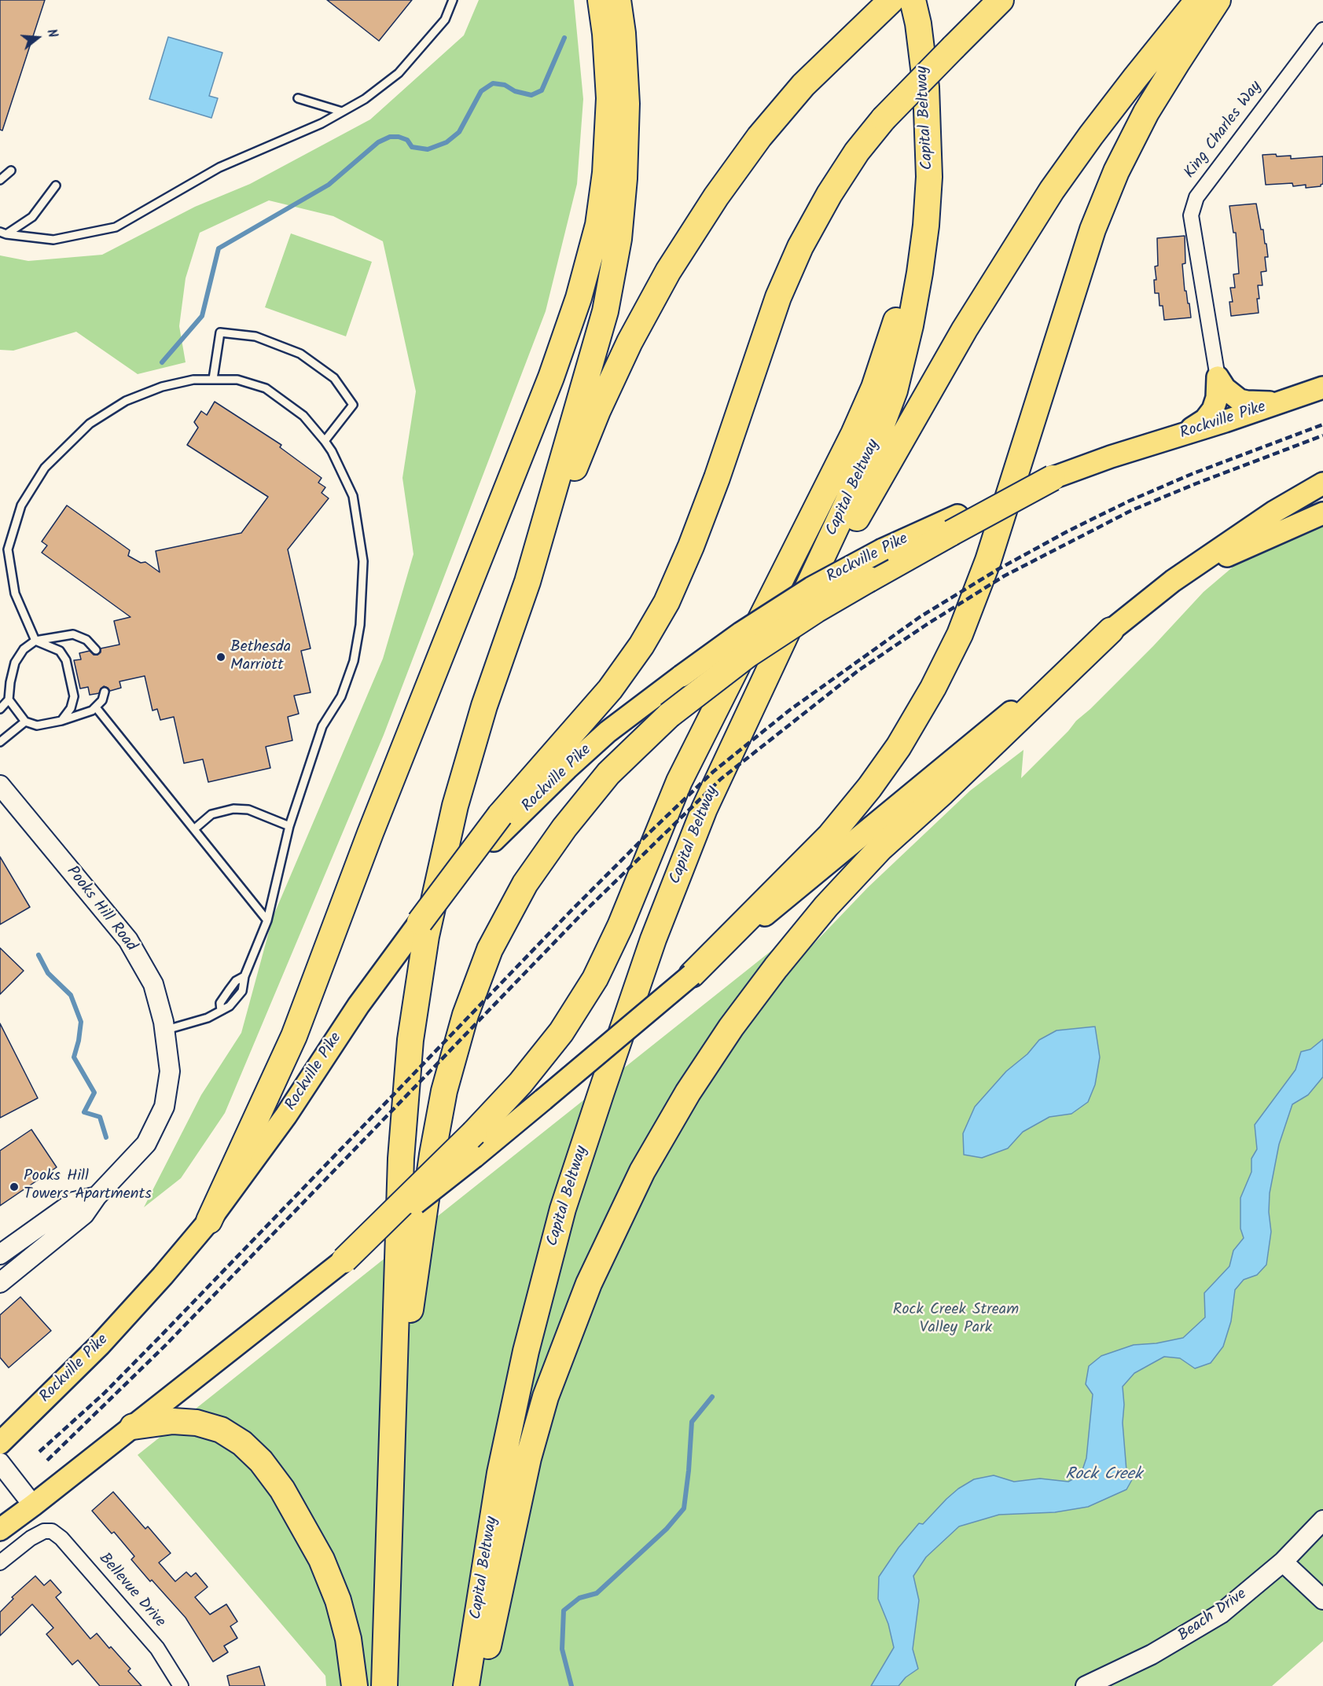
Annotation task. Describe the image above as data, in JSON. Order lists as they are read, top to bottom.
{
  "streets": {
    "highway": ["Capital Beltway"],
    "main road": ["Rockville Pike"],
    "street": [
      "King Charles Way",
      "Pooks Hill Road",
      "Bellevue Drive",
      "Beach Drive"
    ]
  },
  "water": ["Rock Creek"],
  "parks": ["Rock Creek Stream Valley Park"],
  "places": ["Bethesda Marriott", "Pooks Hill Towers Apartments"],
  "north": "right"
}
